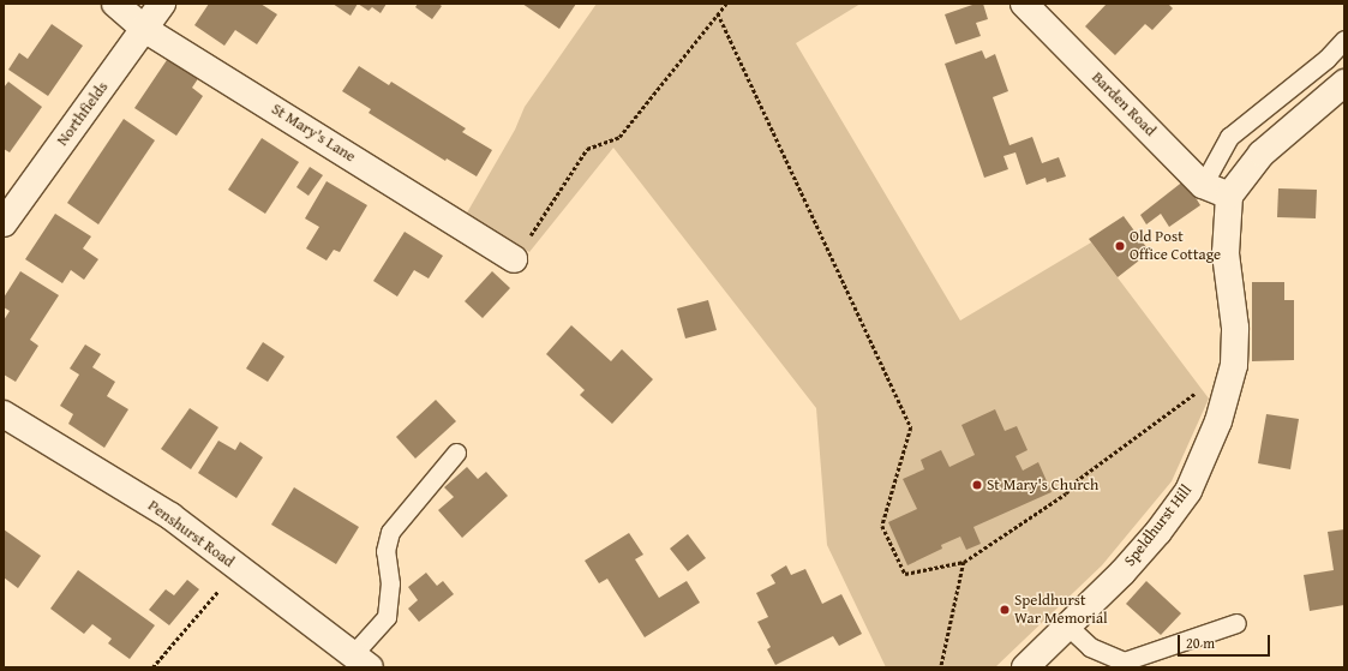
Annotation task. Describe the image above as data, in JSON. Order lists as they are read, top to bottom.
{
  "streets": {
    "street": [
      "Barden Road",
      "Northfields",
      "St Mary's Lane",
      "Speldhurst Hill",
      "Penshurst Road"
    ]
  },
  "crossings": [
    ["Barden Road", "Speldhurst Hill"],
    ["Northfields", "St Mary's Lane"]
  ],
  "places": ["Old Post Office Cottage", "St Mary's Church", "Speldhurst War Memorial"],
  "scale_bar": "20 m"
}
